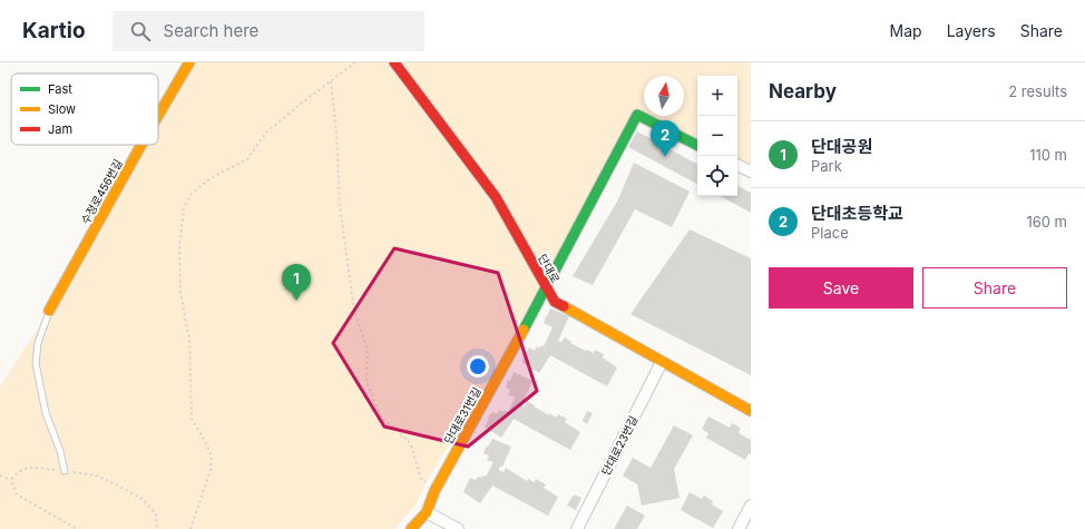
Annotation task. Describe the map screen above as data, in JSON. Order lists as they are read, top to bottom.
{
  "streets": {
    "street": [
      "수정로456번길",
      "단대로",
      "단대로31번길",
      "단대로23번길"
    ]
  },
  "crossings": [
    ["단대로", "단대로31번길"],
    ["단대로", "단대로23번길"]
  ],
  "legend": ["Fast", "Slow", "Jam"],
  "north": "top",
  "page": {
    "header": "Kartio",
    "search": "Search here",
    "nav": ["Map", "Layers", "Share"],
    "heading": ["Nearby", "2 results"],
    "map_buttons": ["+", "−"],
    "pins": ["2", "1"],
    "list": [
      {
        "mark": "1",
        "name": "단대공원",
        "note": "Park",
        "value": "110 m"
      },
      {
        "mark": "2",
        "name": "단대초등학교",
        "note": "Place",
        "value": "160 m"
      }
    ],
    "buttons": ["Save", "Share"]
  }
}
